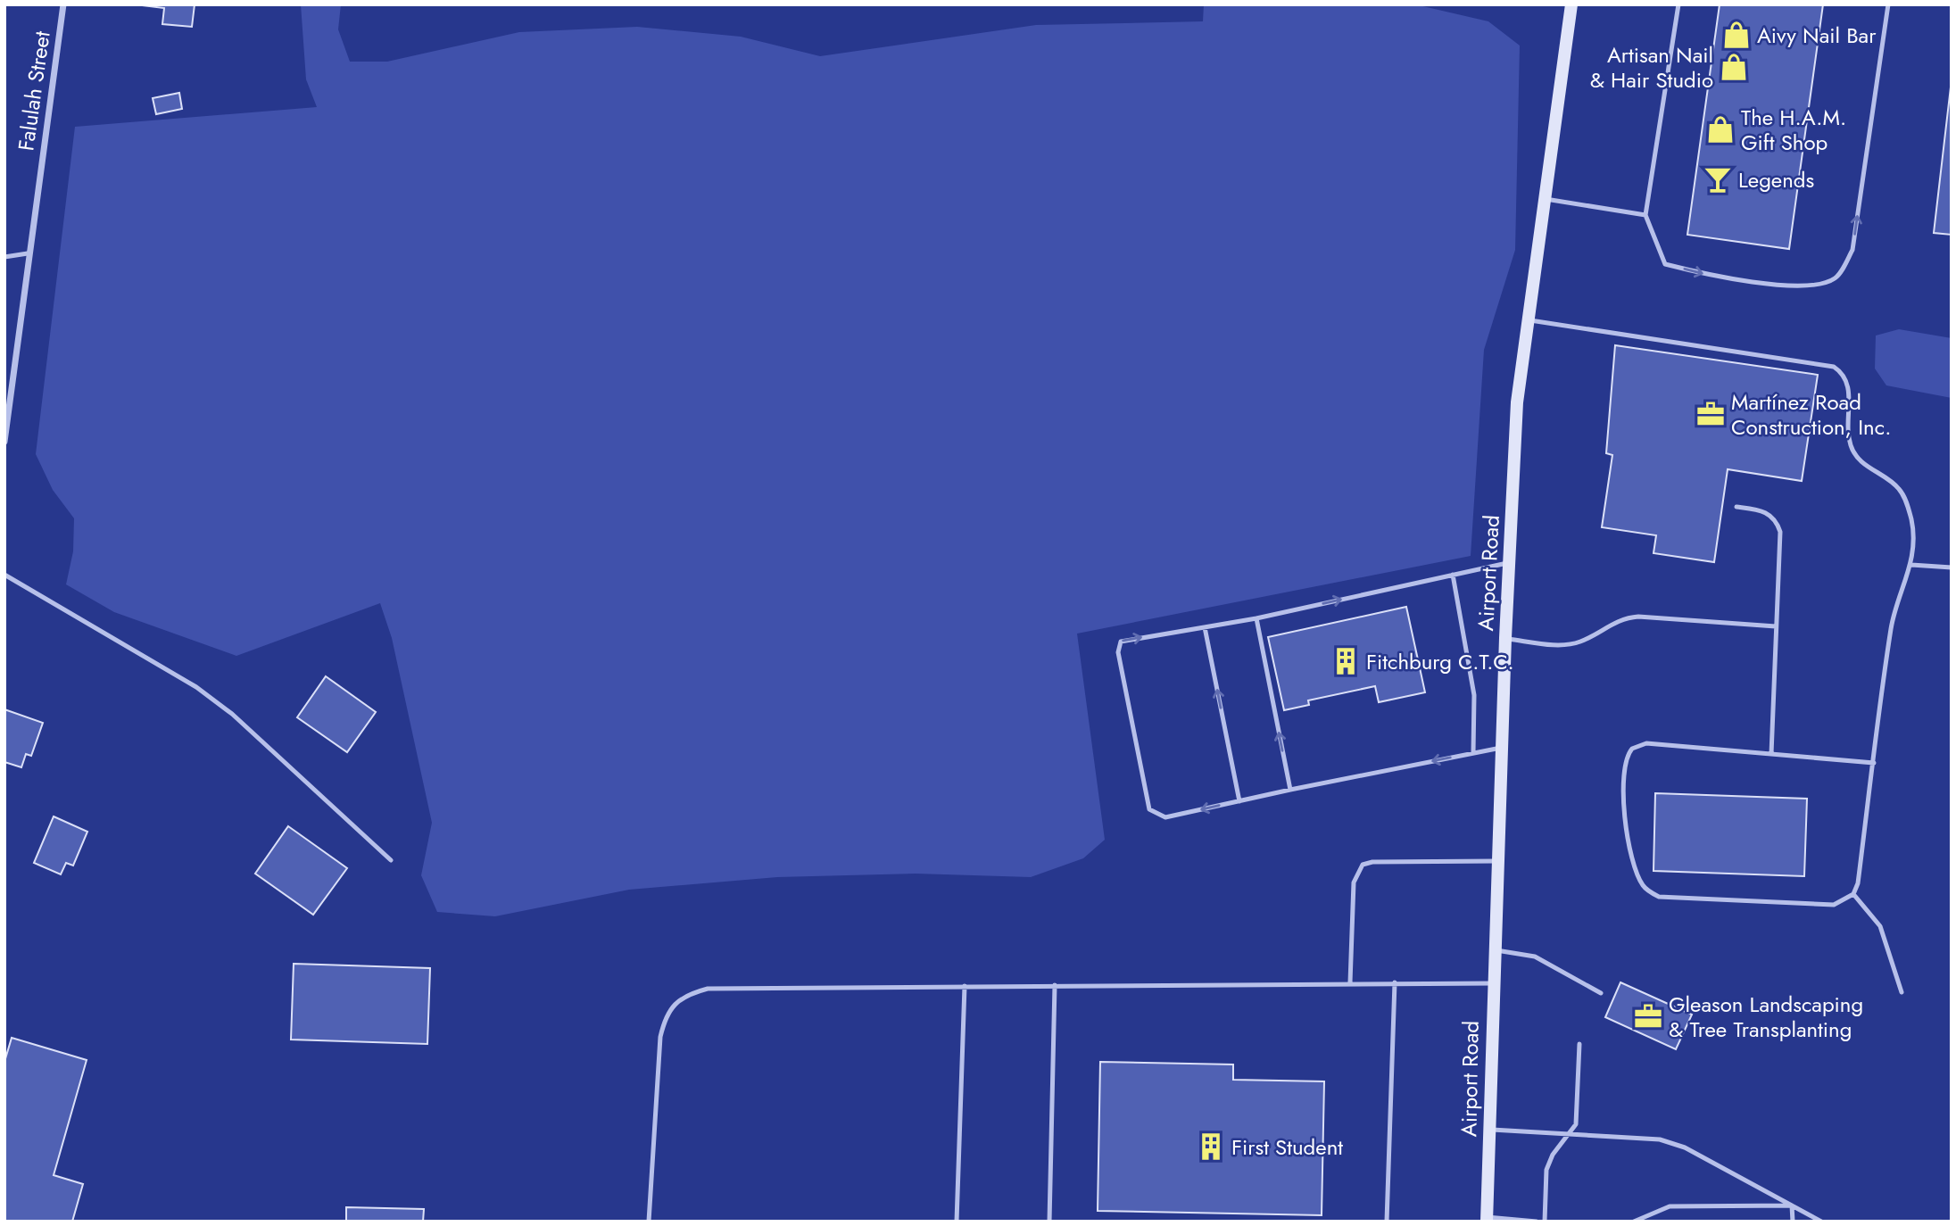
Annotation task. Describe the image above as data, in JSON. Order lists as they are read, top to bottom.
{
  "streets": {
    "main road": ["Airport Road"],
    "street": ["Falulah Street"]
  },
  "places": {
    "shop": ["Aivy Nail Bar", "Artisan Nail & Hair Studio", "The H.A.M. Gift Shop"],
    "bar": ["Legends"],
    "office": ["Martínez Road Construction, Inc.", "Gleason Landscaping & Tree Transplanting"],
    "building": ["Fitchburg C.T.C.", "First Student"]
  }
}
